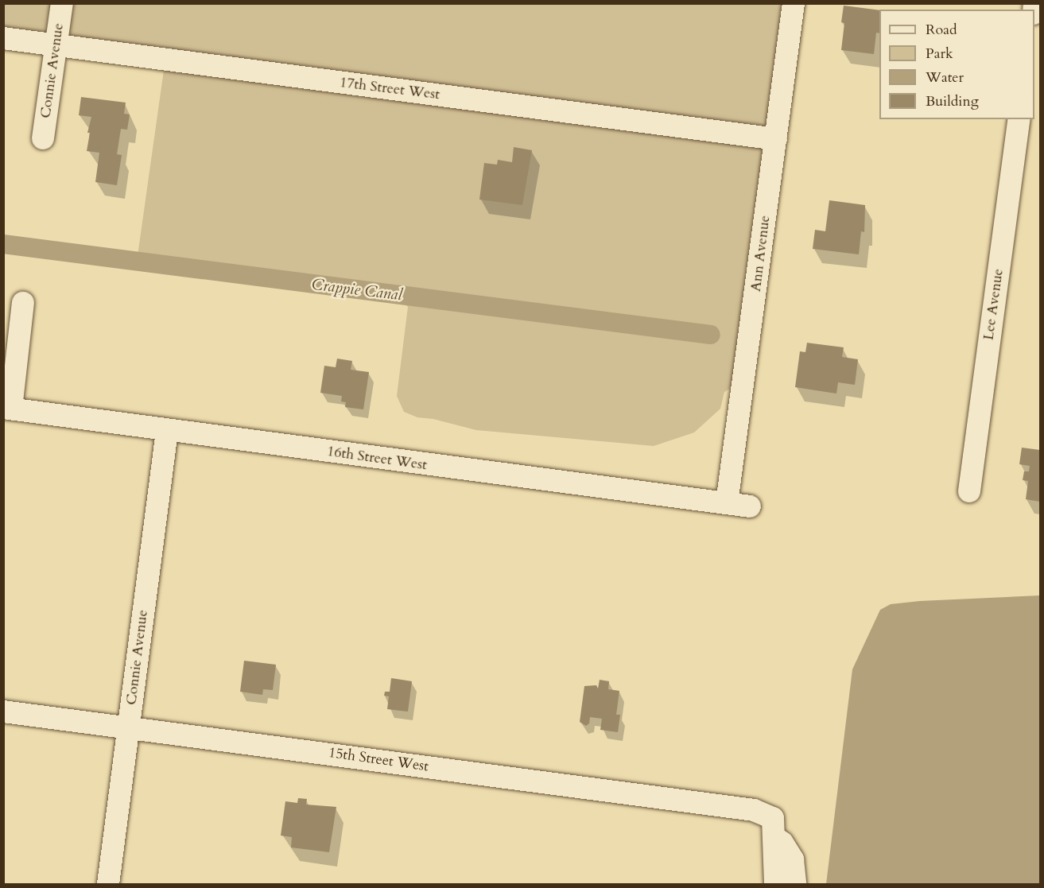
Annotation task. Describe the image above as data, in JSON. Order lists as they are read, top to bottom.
{
  "streets": {
    "street": [
      "Connie Avenue",
      "17th Street West",
      "Ann Avenue",
      "Lee Avenue",
      "16th Street West",
      "15th Street West"
    ]
  },
  "crossings": [
    ["Connie Avenue", "17th Street West"],
    ["Connie Avenue", "16th Street West"],
    ["Connie Avenue", "15th Street West"],
    ["17th Street West", "Ann Avenue"],
    ["Ann Avenue", "16th Street West"]
  ],
  "water": ["Crappie Canal"],
  "legend": [
    "Road",
    "Park",
    "Water",
    "Building"
  ]
}
